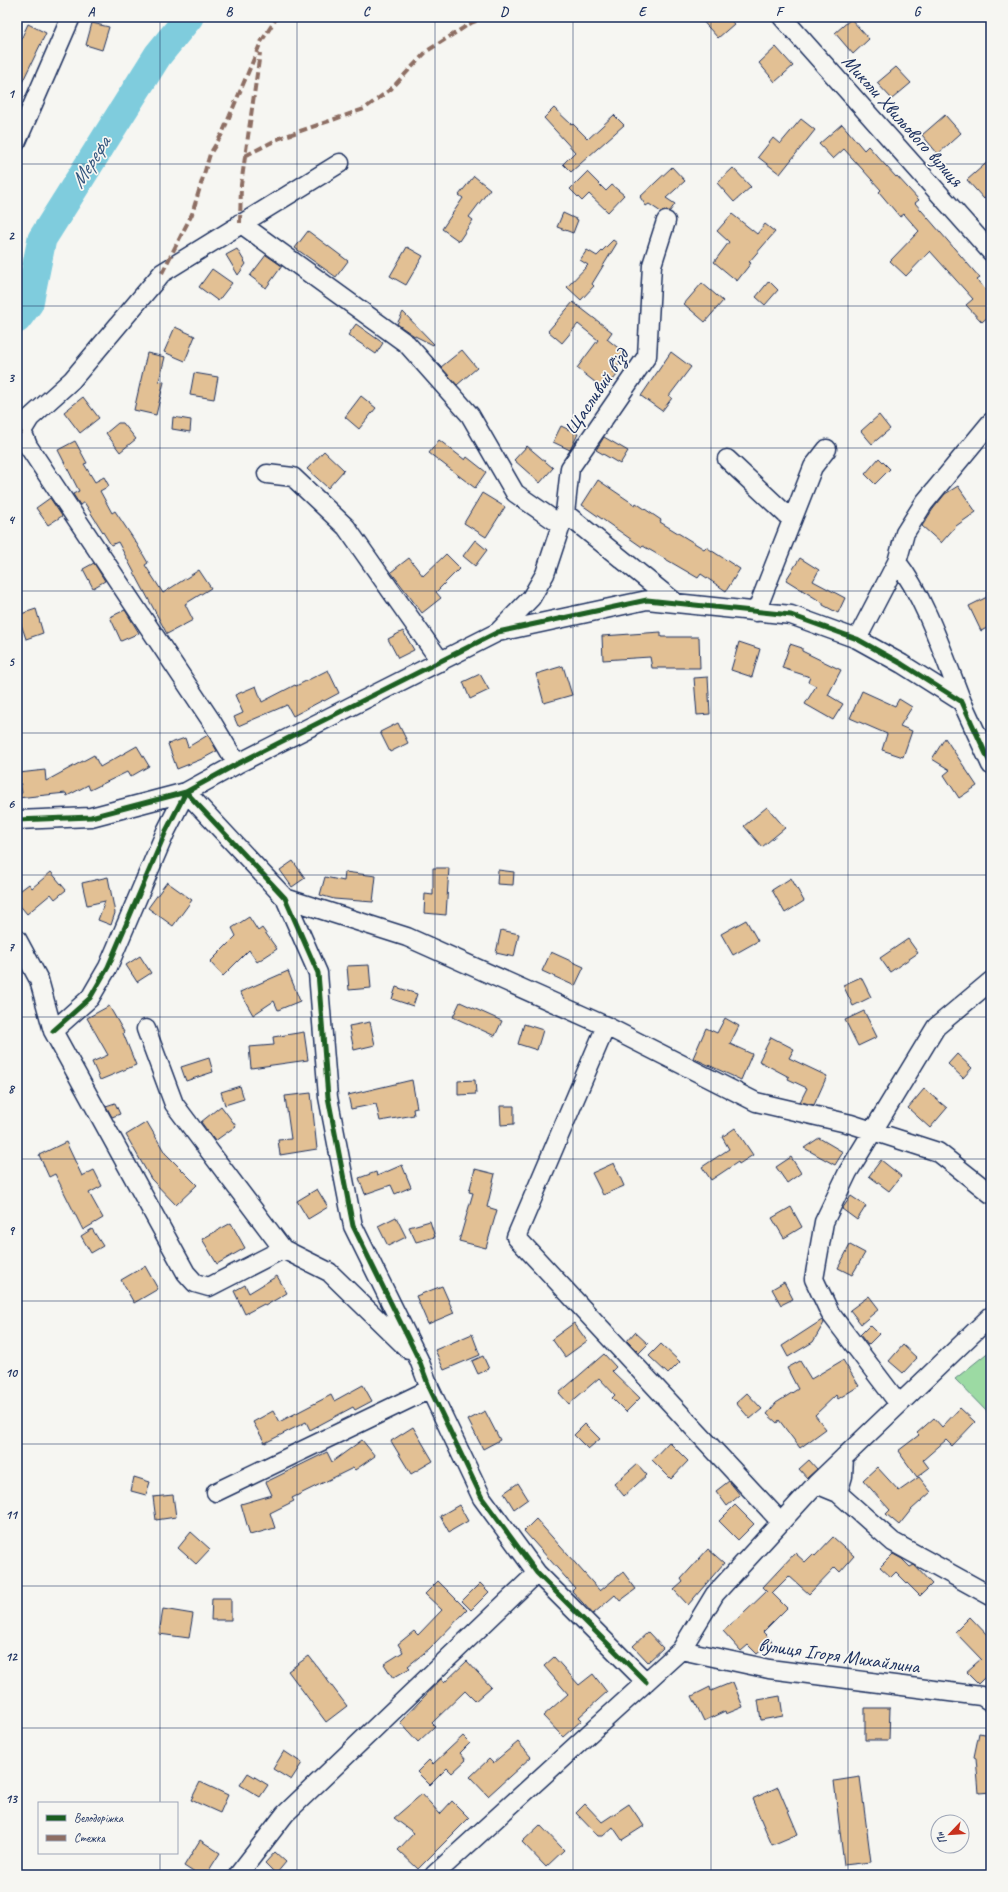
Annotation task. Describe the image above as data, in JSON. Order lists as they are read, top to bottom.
{
  "streets": {
    "street": ["Миколи Хвильового вулиця", "Щасливий в'їзд", "вулиця Ігоря Михайлина"]
  },
  "water": ["Мерефа"],
  "legend": ["Велодоріжка", "Стежка"],
  "north": "bottom left",
  "grid": {
    "columns": [
      "A",
      "B",
      "C",
      "D",
      "E",
      "F",
      "G"
    ],
    "rows": [
      "1",
      "2",
      "3",
      "4",
      "5",
      "6",
      "7",
      "8",
      "9",
      "10",
      "11",
      "12",
      "13"
    ]
  }
}
